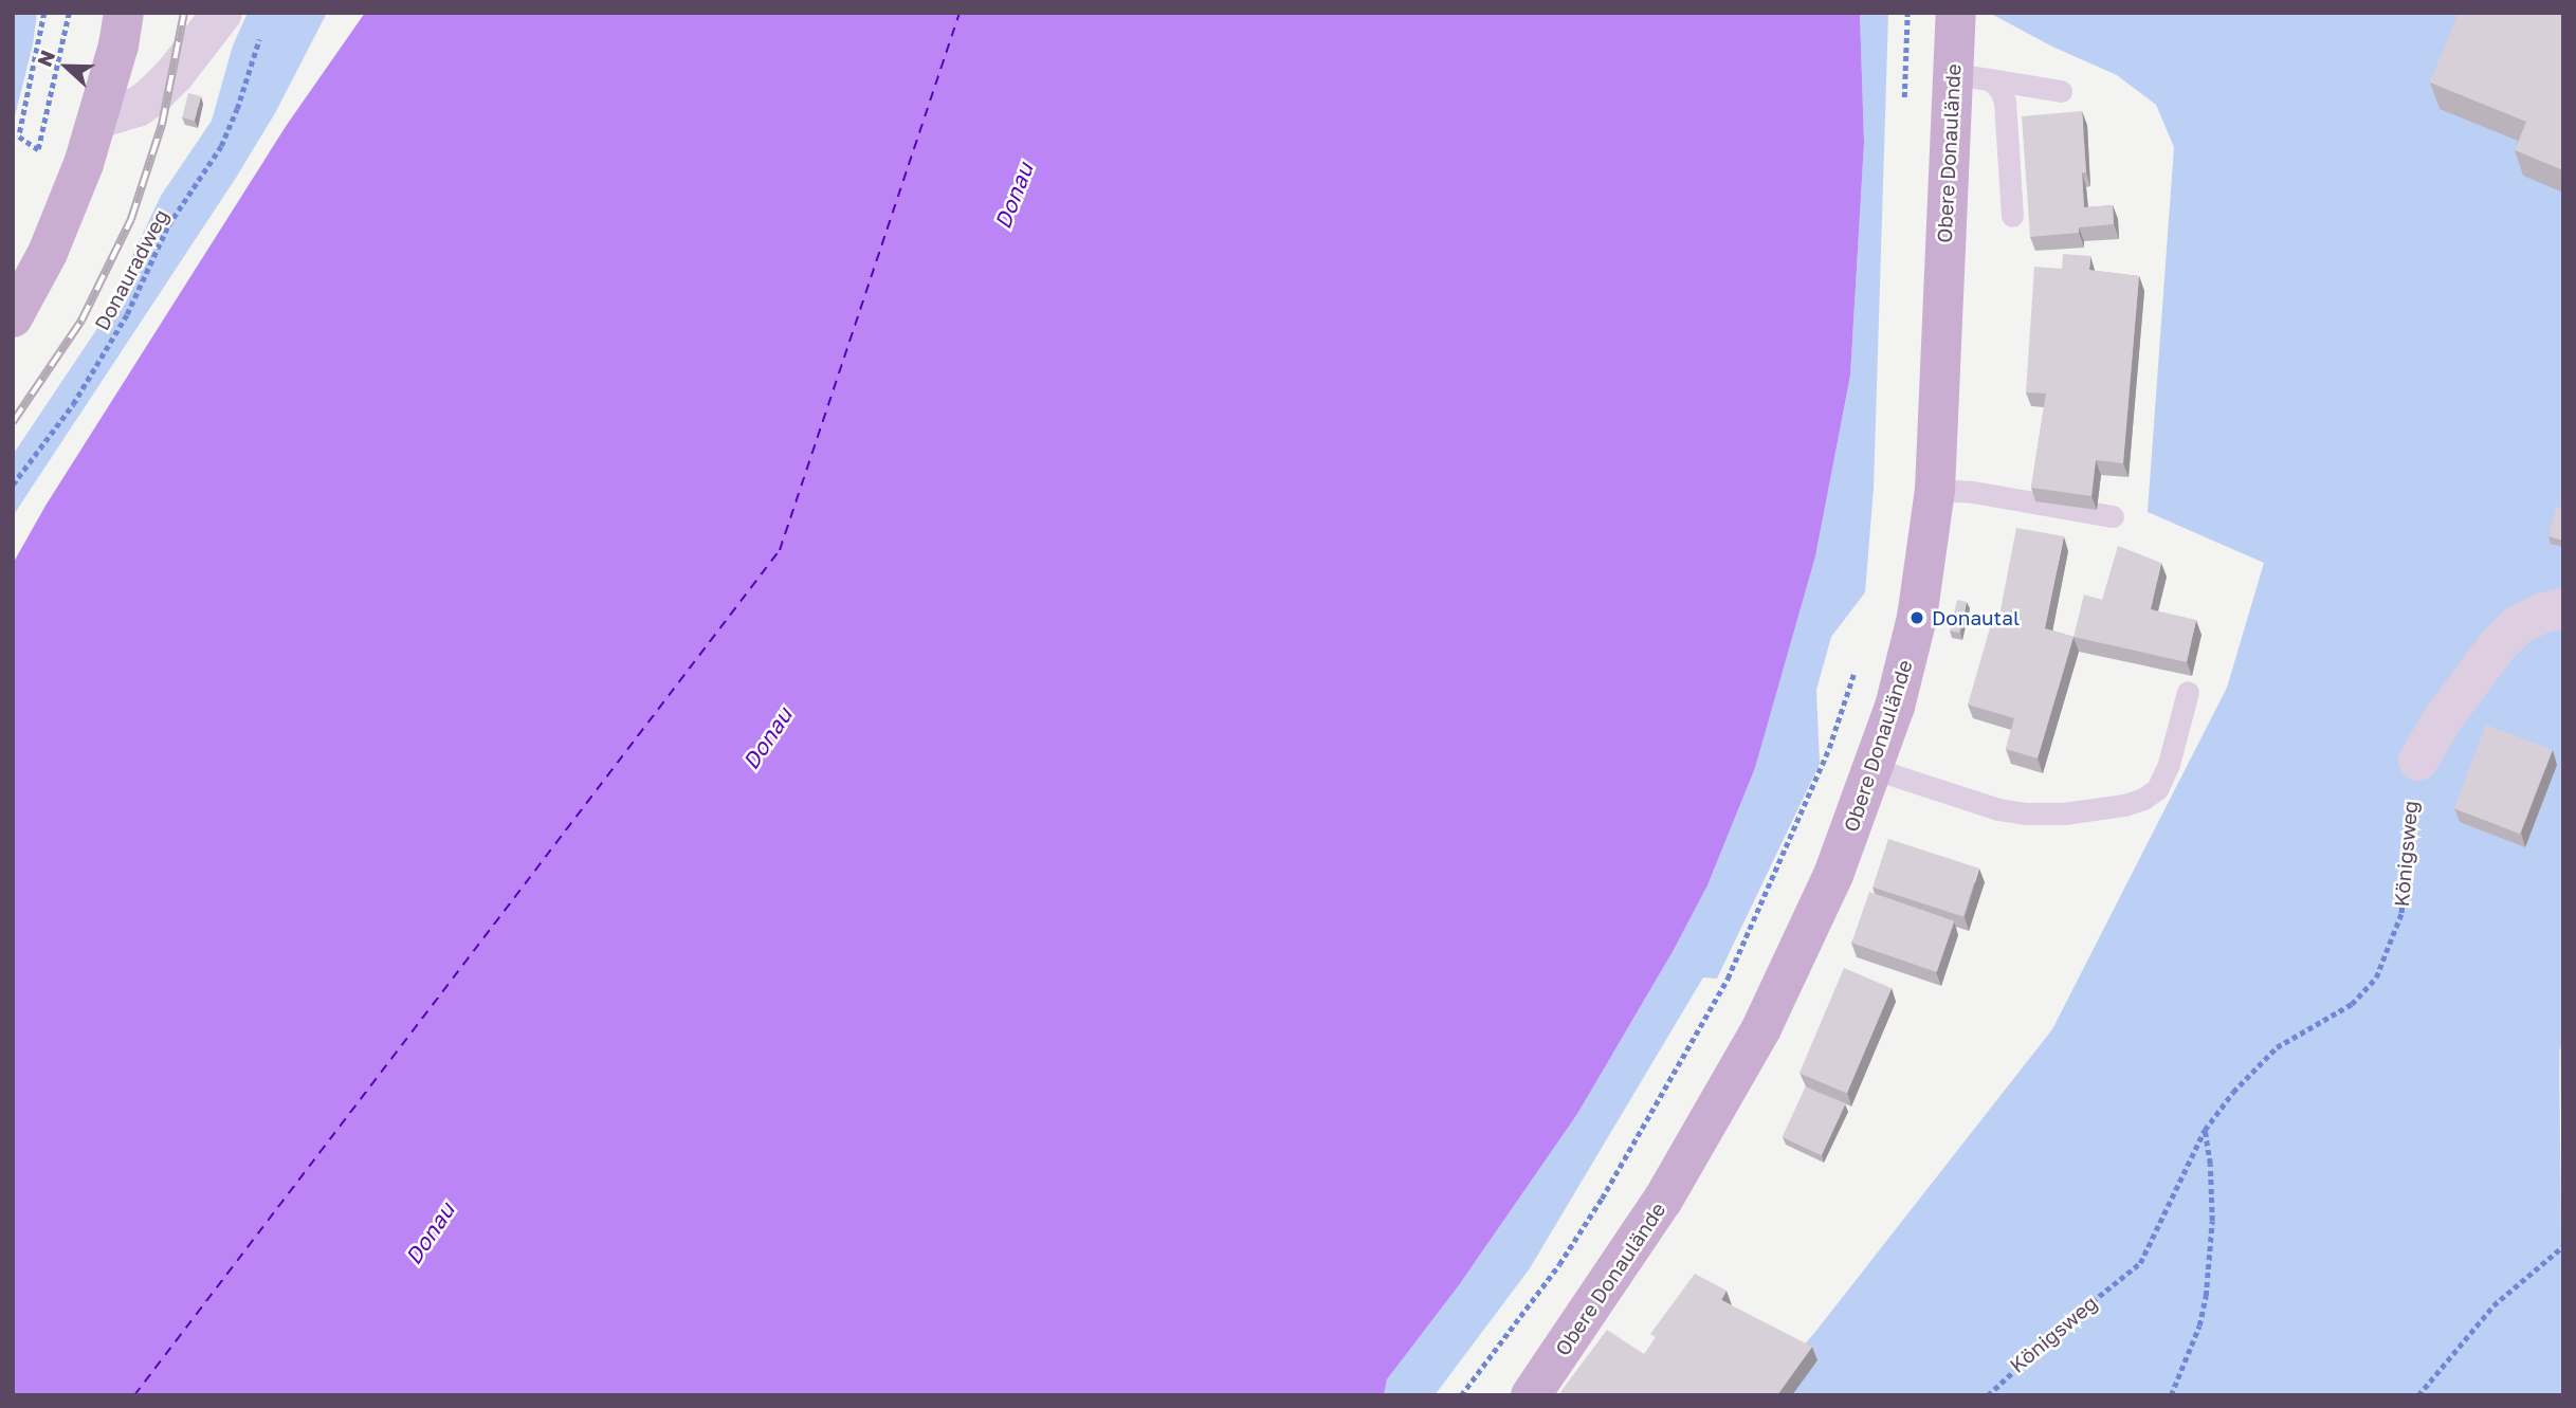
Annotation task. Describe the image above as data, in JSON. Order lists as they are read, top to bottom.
{
  "streets": {
    "main road": ["Obere Donaulände"],
    "path": ["Donauradweg", "Königsweg"]
  },
  "water": ["Donau"],
  "places": ["Donautal"],
  "north": "left"
}
